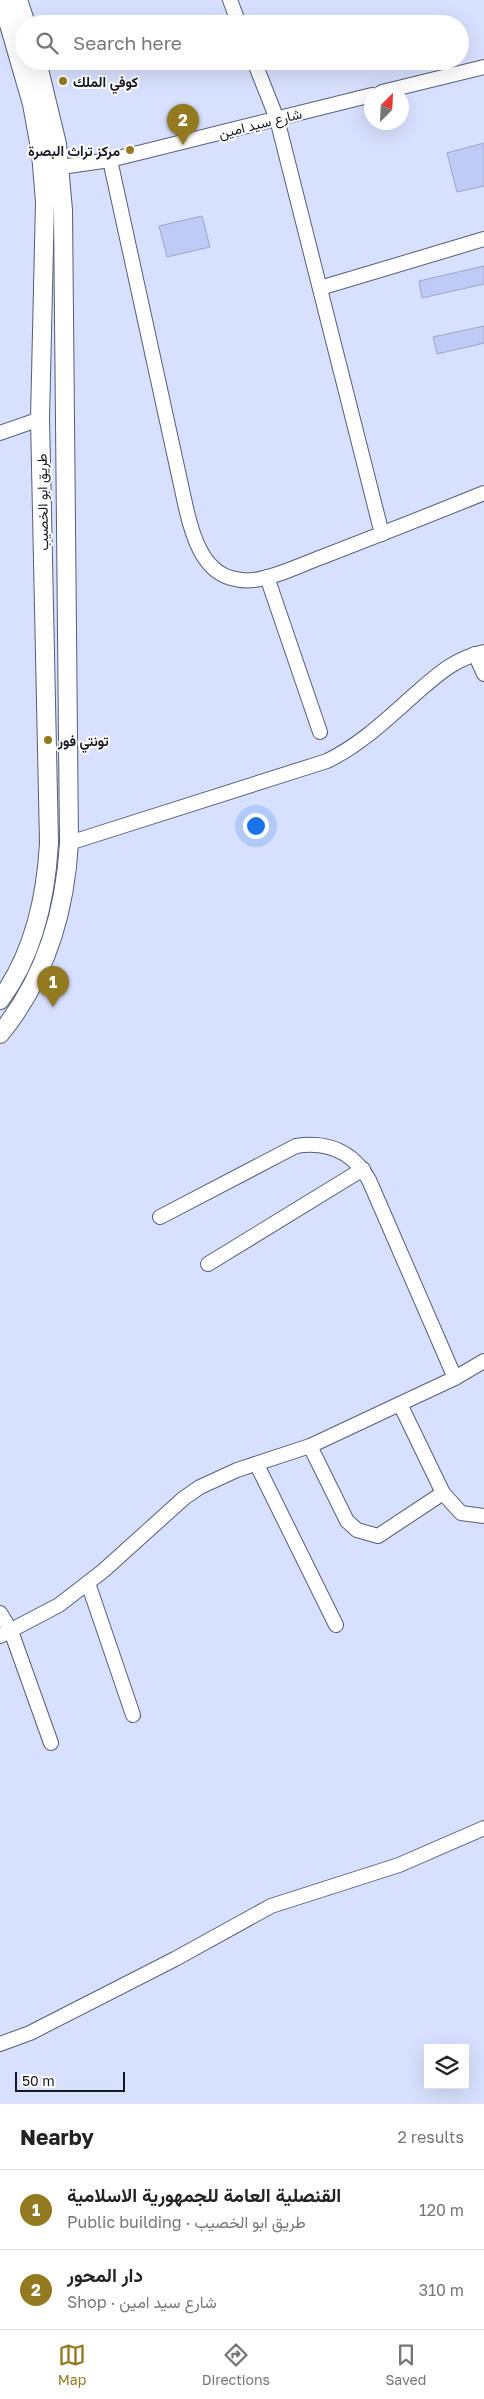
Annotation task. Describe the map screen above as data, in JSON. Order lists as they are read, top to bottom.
{
  "streets": {
    "main road": ["طريق ابو الخصيب"],
    "street": ["شارع سيد امين"]
  },
  "crossings": [
    ["شارع سيد امين", "طريق ابو الخصيب"]
  ],
  "places": ["كوفي الملك", "مركز تراث البصرة", "تونتي فور"],
  "scale_bar": "50 m",
  "north": "top right",
  "page": {
    "search": "Search here",
    "pins": ["2", "1"],
    "scale": "50 m",
    "heading": ["Nearby", "2 results"],
    "list": [
      {
        "mark": "1",
        "name": "القنصلية العامة للجمهورية الاسلامية",
        "note": "Public building · طريق ابو الخصيب",
        "value": "120 m"
      },
      {
        "mark": "2",
        "name": "دار المحور",
        "note": "Shop · شارع سيد امين",
        "value": "310 m"
      }
    ],
    "nav": ["Map", "Directions", "Saved"]
  }
}
